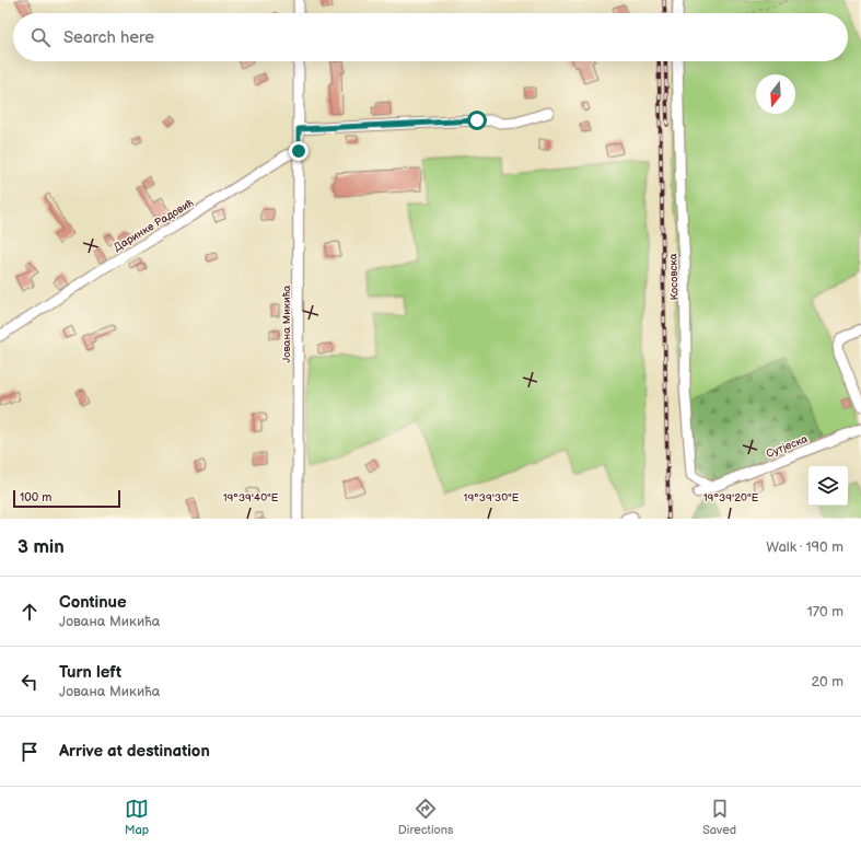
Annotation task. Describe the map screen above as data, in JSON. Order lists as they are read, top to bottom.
{
  "streets": {
    "street": [
      "Даринке Радовић",
      "Косовска",
      "Јована Микића",
      "Сутјеска"
    ]
  },
  "crossings": [
    ["Даринке Радовић", "Јована Микића"],
    ["Косовска", "Сутјеска"]
  ],
  "scale_bar": "100 m",
  "north": "bottom",
  "page": {
    "search": "Search here",
    "scale": "100 m",
    "heading": ["3 min", "Walk · 190 m"],
    "list": [
      ["Continue", "Јована Микића", "170 m"],
      ["Turn left", "Јована Микића", "20 m"],
      "Arrive at destination"
    ],
    "nav": ["Map", "Directions", "Saved"]
  },
  "coordinates": ["19°39'40\"E", "19°39'30\"E", "19°39'20\"E"]
}
